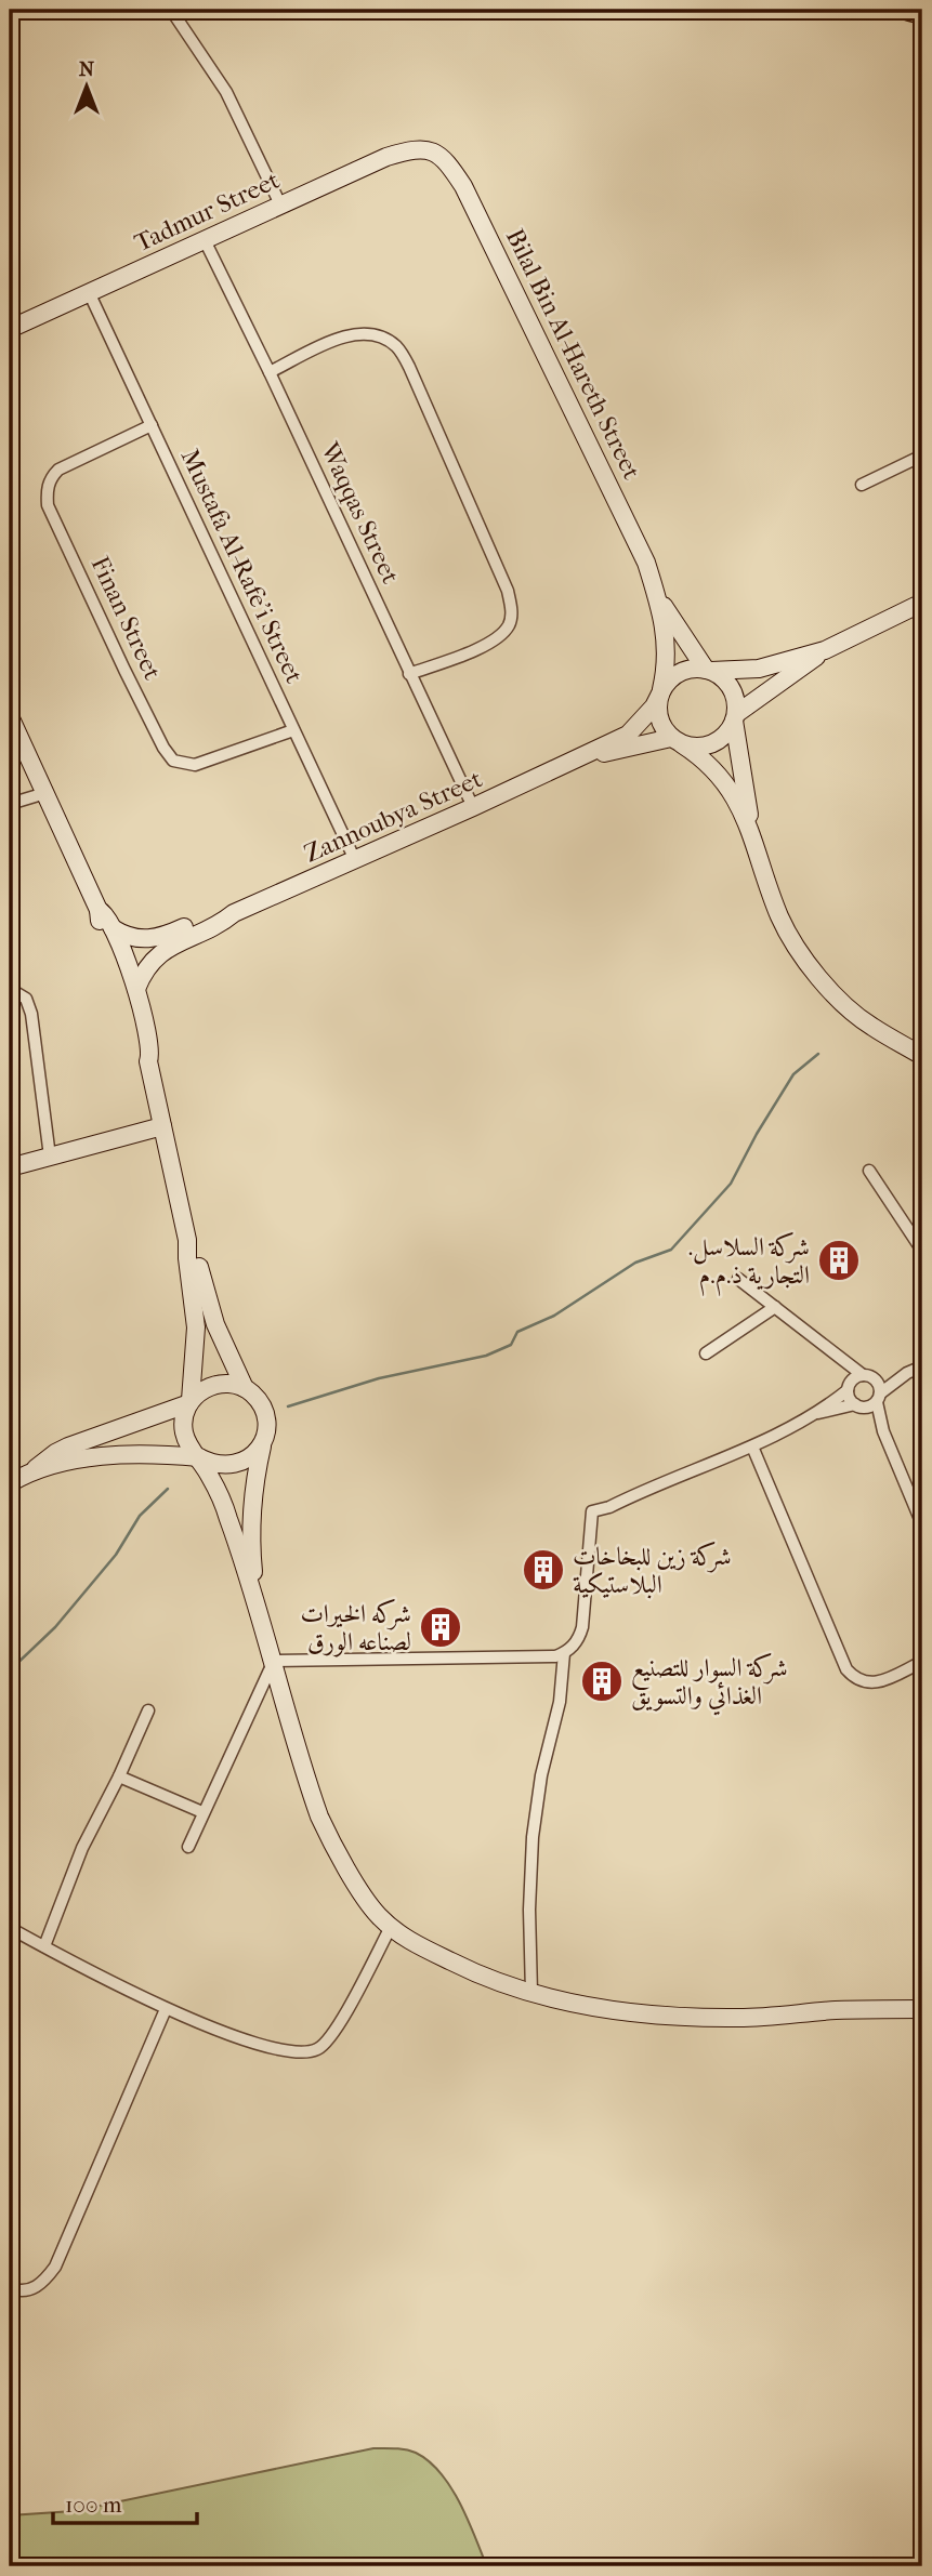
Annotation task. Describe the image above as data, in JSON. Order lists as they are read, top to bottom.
{
  "streets": {
    "street": [
      "Tadmur Street",
      "Bilal Bin Al-Hareth Street",
      "Waqqas Street",
      "Mustafa Al-Rafe’i Street",
      "Finan Street",
      "Zannoubya Street"
    ]
  },
  "crossings": [
    ["Tadmur Street", "Bilal Bin Al-Hareth Street"],
    ["Tadmur Street", "Waqqas Street"],
    ["Tadmur Street", "Mustafa Al-Rafe’i Street"],
    ["Bilal Bin Al-Hareth Street", "Zannoubya Street"],
    ["Waqqas Street", "Zannoubya Street"],
    ["Mustafa Al-Rafe’i Street", "Finan Street"],
    ["Mustafa Al-Rafe’i Street", "Zannoubya Street"]
  ],
  "places": {
    "building": [
      ".شركة السلاسل التجارية ذ.م.م",
      "شركة زين للبخاخات البلاستيكية",
      "شركه الخيرات لصناعه الورق",
      "شركة السوار للتصنيع الغذائي والتسويق"
    ]
  },
  "scale_bar": "100 m",
  "north": "top"
}
